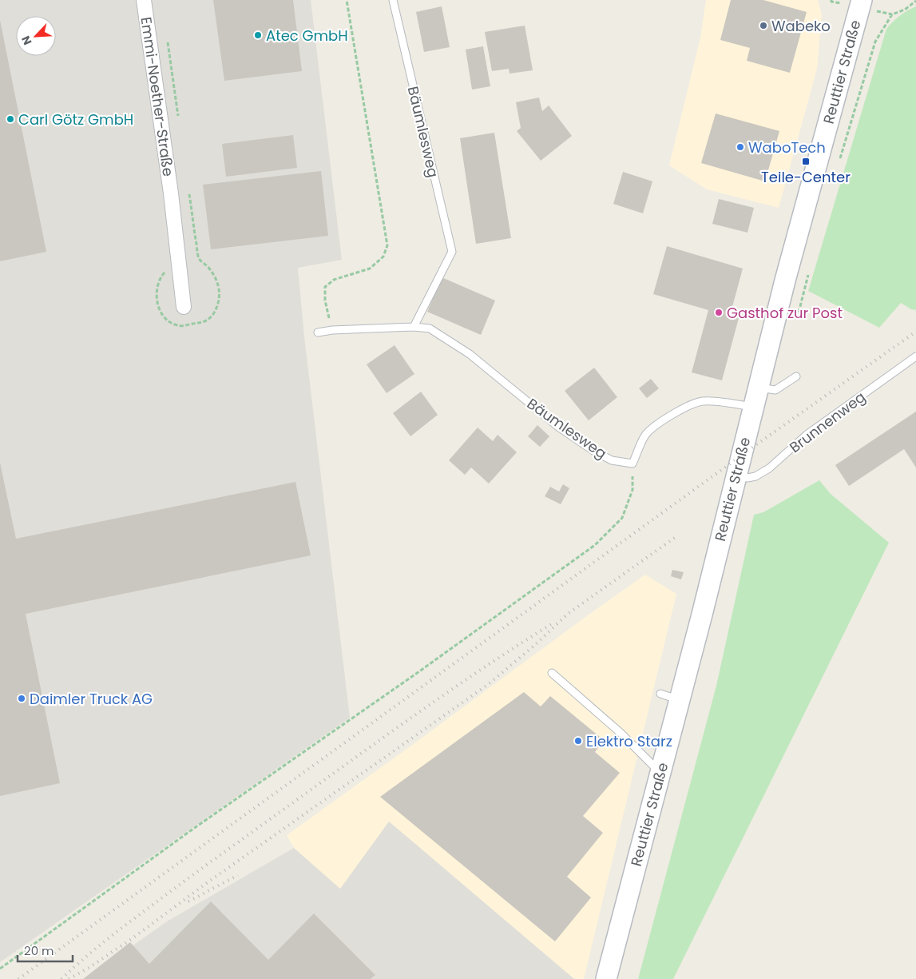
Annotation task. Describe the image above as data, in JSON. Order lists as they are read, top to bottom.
{
  "streets": {
    "main road": ["Reuttier Straße"],
    "street": ["Emmi-Noether-Straße"],
    "lane": ["Bäumlesweg", "Brunnenweg"]
  },
  "crossings": [
    ["Reuttier Straße", "Brunnenweg"]
  ],
  "places": {
    "other": [
      "Wabeko",
      "Atec GmbH",
      "Carl Götz GmbH",
      "WaboTech",
      "Gasthof zur Post",
      "Daimler Truck AG",
      "Elektro Starz"
    ],
    "transit": ["Teile-Center"]
  },
  "scale_bar": "20 m",
  "north": "bottom left"
}
